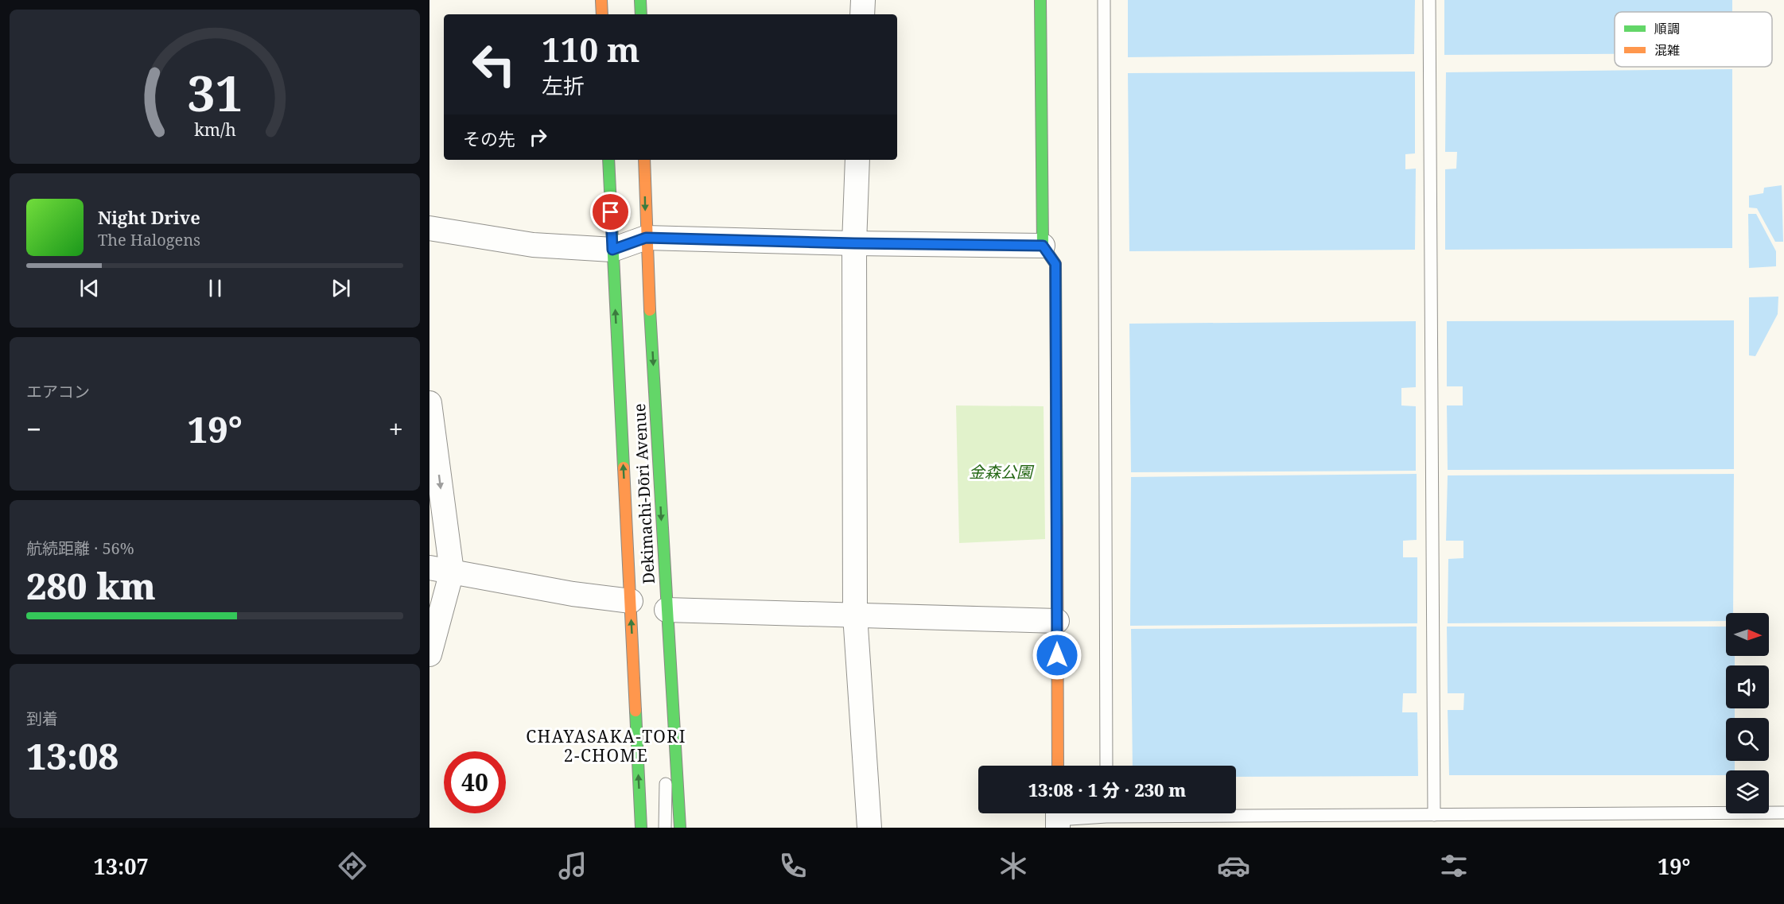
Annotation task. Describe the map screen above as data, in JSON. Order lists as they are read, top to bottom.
{
  "streets": {
    "main road": ["Dekimachi-Dōri Avenue"]
  },
  "districts": ["CHAYASAKA-TORI 2-CHOME"],
  "parks": ["金森公園"],
  "legend": ["順調", "混雑"],
  "north": "right",
  "page": {
    "turn": ["110 m", "左折"],
    "then": "その先",
    "song": ["Night Drive", "The Halogens"],
    "tile": [
      "エアコン",
      ["航続距離 · 56%", "280 km"],
      ["到着", "13:08"]
    ],
    "heat": ["−", "19°", "+"],
    "limit": "40",
    "trip": "13:08 · 1 分 · 230 m",
    "tabs": ["13:07", "19°"],
    "gauge": ["31", "km/h"]
  }
}
